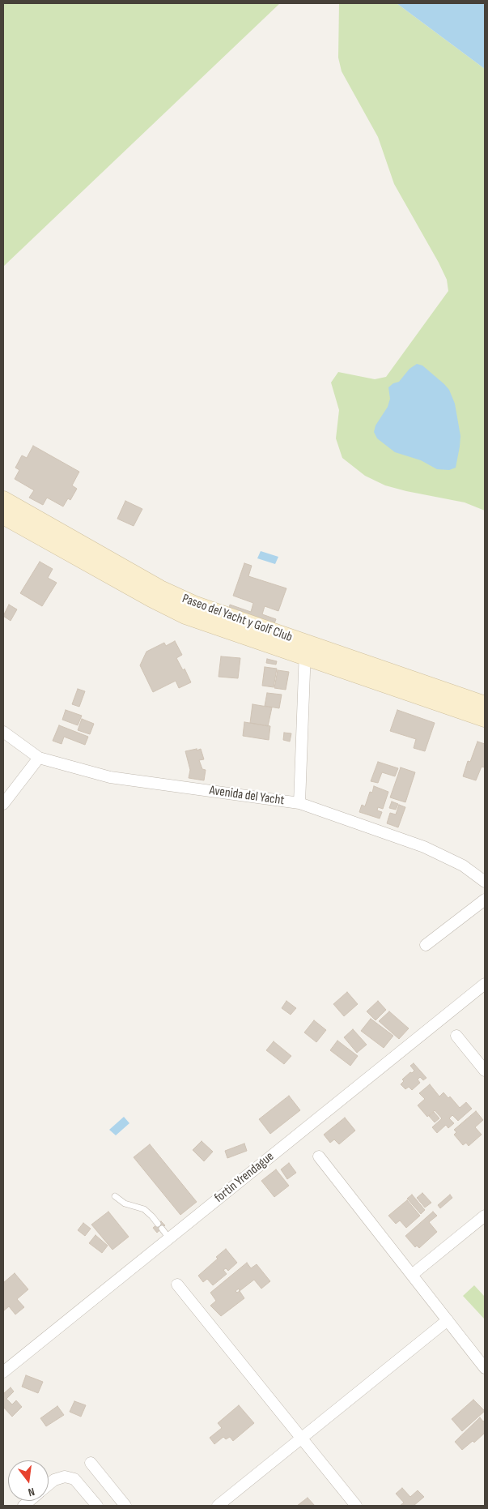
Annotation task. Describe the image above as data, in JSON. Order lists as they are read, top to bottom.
{
  "streets": {
    "main road": ["Paseo del Yacht y Golf Club"],
    "street": ["Avenida del Yacht", "fortin Yrendague"]
  },
  "north": "bottom"
}
